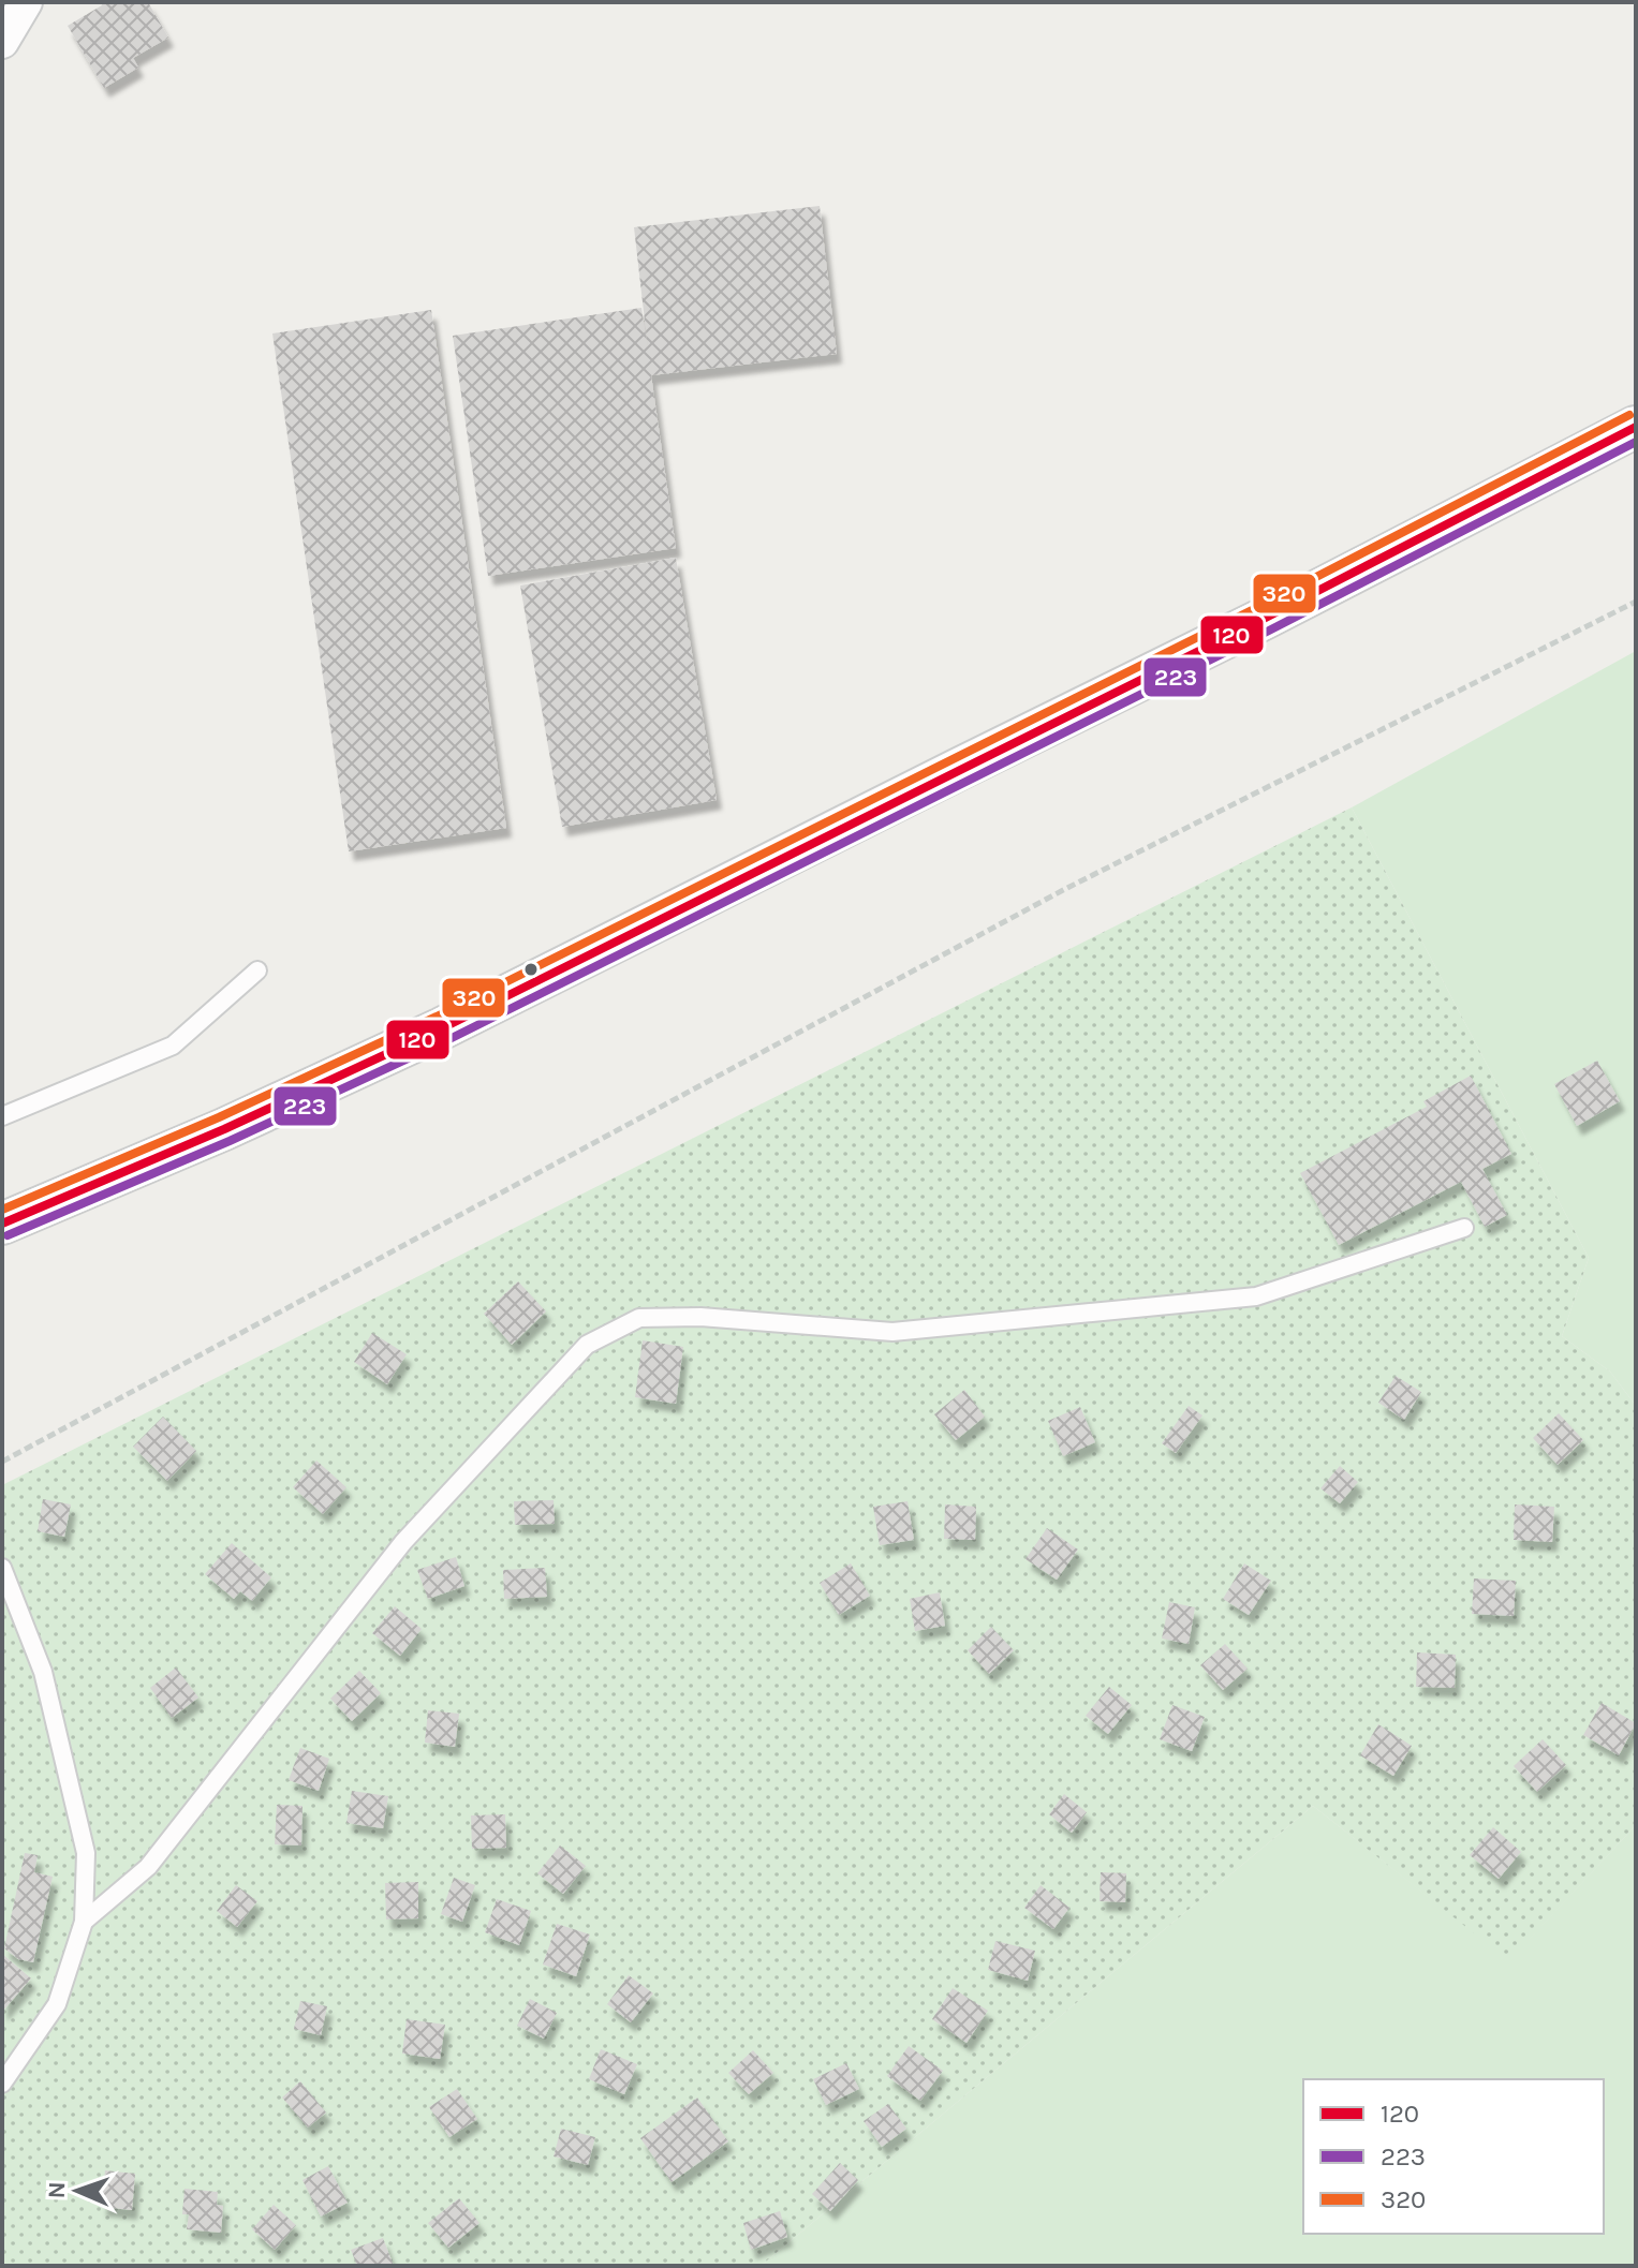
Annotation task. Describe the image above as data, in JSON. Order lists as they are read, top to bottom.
{
  "lines": ["transit line 320", "transit line 120", "transit line 223"],
  "legend": ["120", "223", "320"],
  "north": "left"
}
